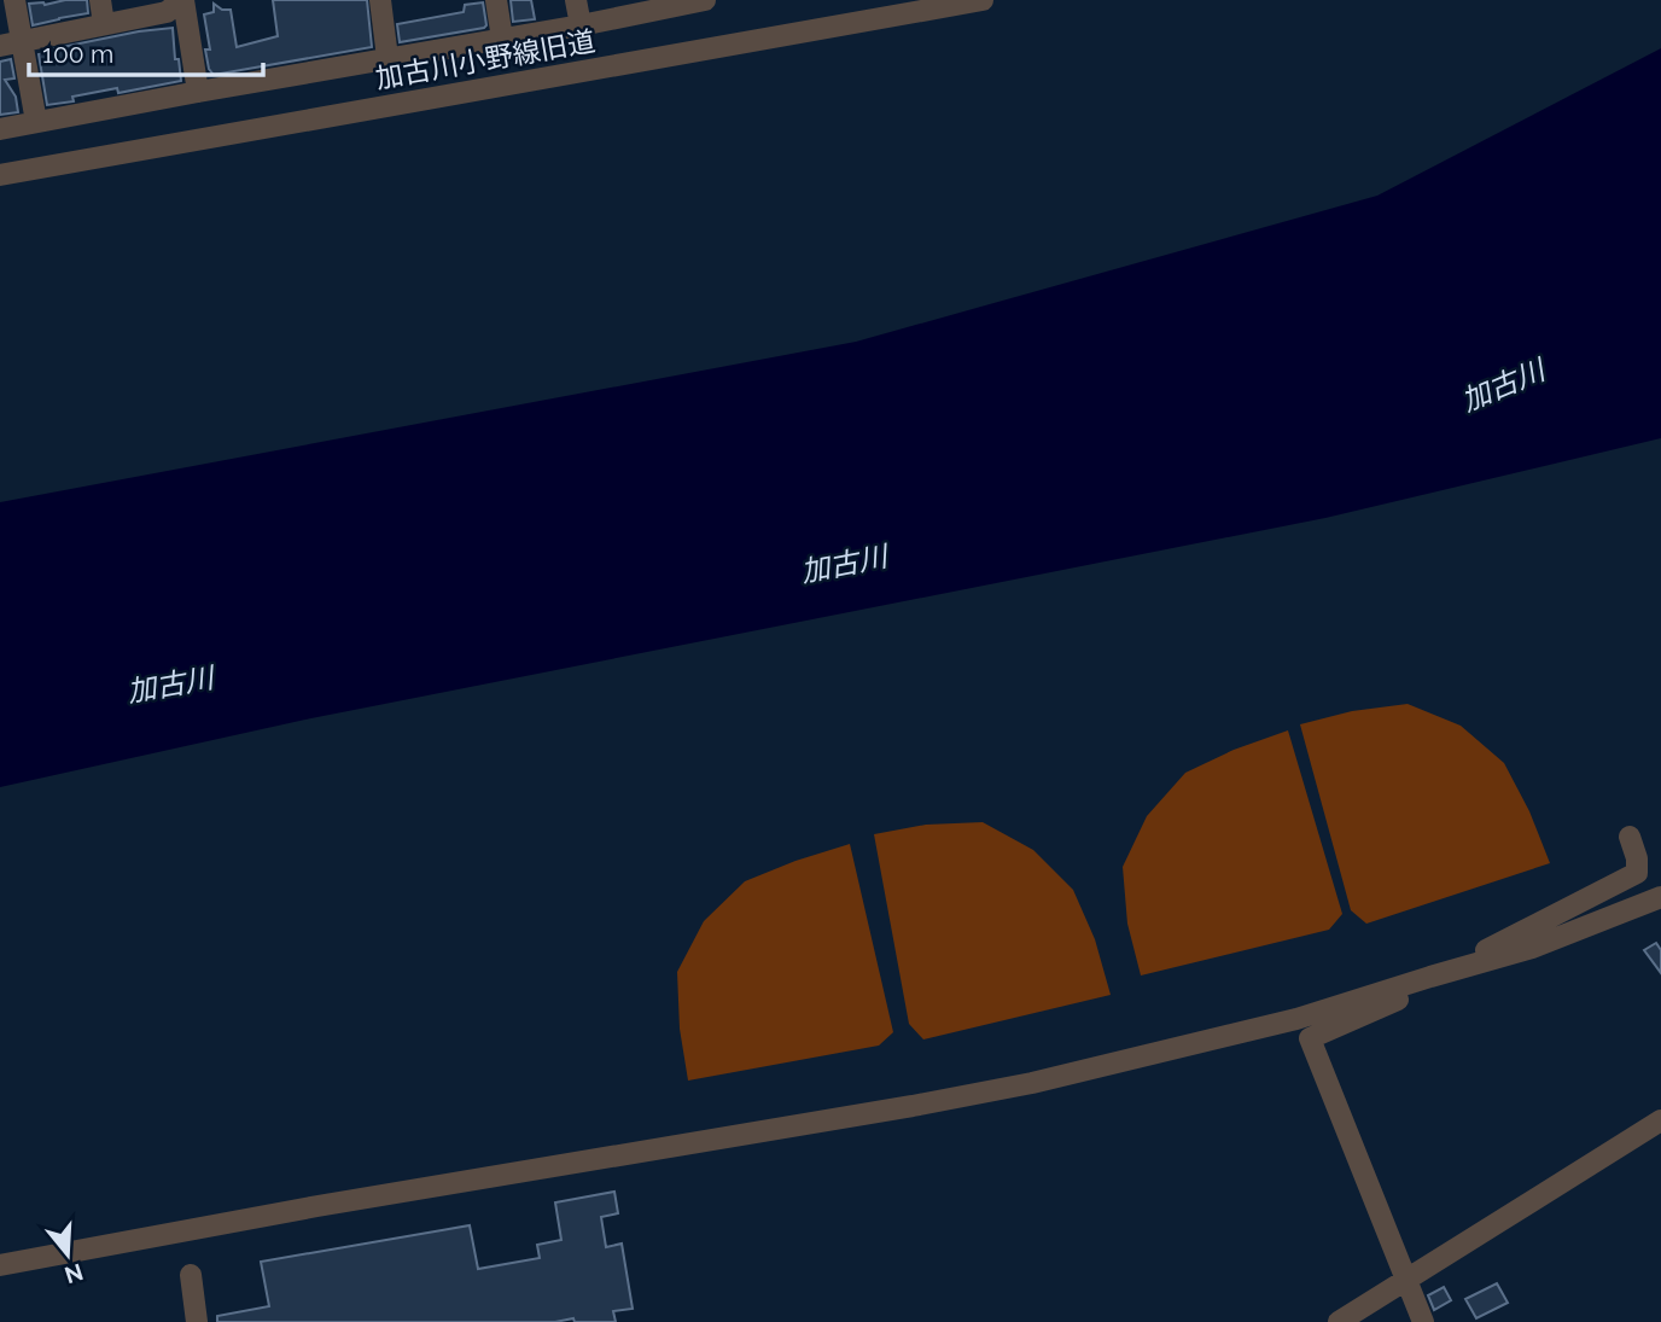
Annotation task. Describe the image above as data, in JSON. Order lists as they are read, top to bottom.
{
  "streets": {
    "street": ["加古川小野線旧道"]
  },
  "water": ["加古川"],
  "scale_bar": "100 m",
  "north": "bottom"
}
